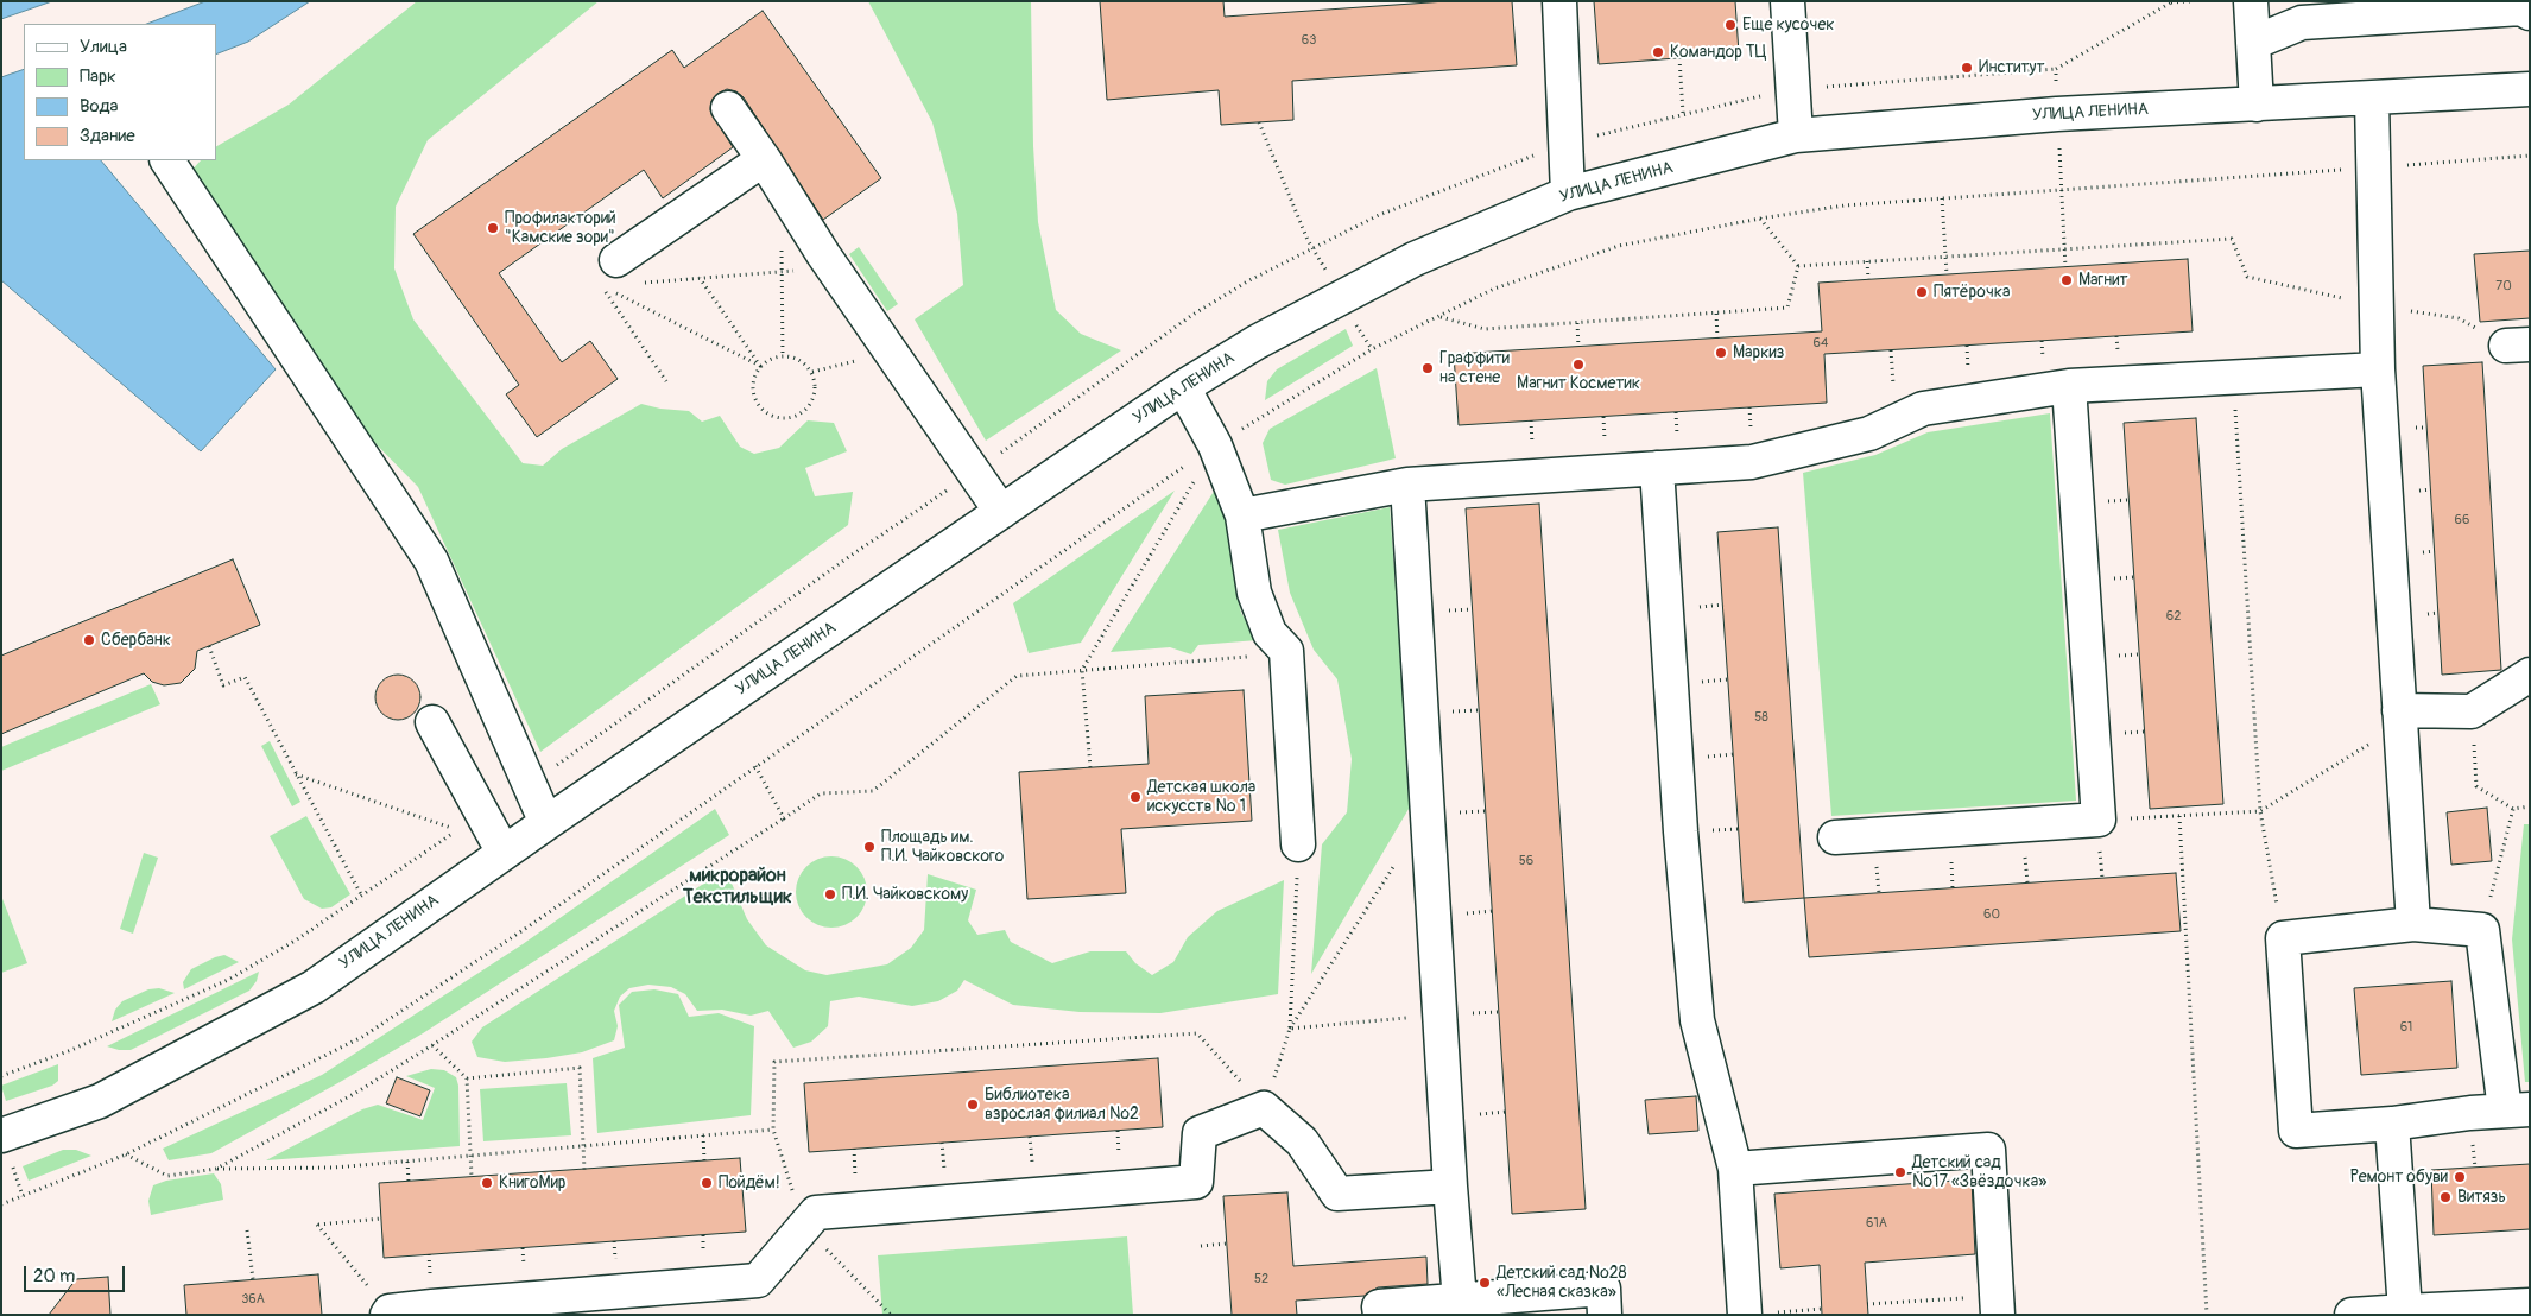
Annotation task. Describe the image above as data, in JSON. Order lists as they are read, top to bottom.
{
  "streets": {
    "street": ["УЛИЦА ЛЕНИНА"]
  },
  "districts": ["микрорайон Текстильщик"],
  "places": [
    "Еще кусочек",
    "Командор ТЦ",
    "Институт",
    "Профилакторий \"Камские зори\"",
    "Магнит",
    "Пятёрочка",
    "Маркиз",
    "Магнит Косметик",
    "Граффити на стене",
    "Сбербанк",
    "Детская школа искусств № 1",
    "Площадь им. П.И. Чайковского",
    "П.И. Чайковскому",
    "Библиотека взрослая филиал №2",
    "Детский сад №17 «Звёздочка»",
    "Ремонт обуви",
    "КнигоМир",
    "Пойдём!",
    "Витязь",
    "Детский сад №28 «Лесная сказка»"
  ],
  "house_numbers": [
    "63",
    "70",
    "64",
    "66",
    "62",
    "58",
    "56",
    "60",
    "61",
    "61А",
    "52",
    "36А"
  ],
  "legend": [
    "Улица",
    "Парк",
    "Вода",
    "Здание"
  ],
  "scale_bar": "20 m"
}
